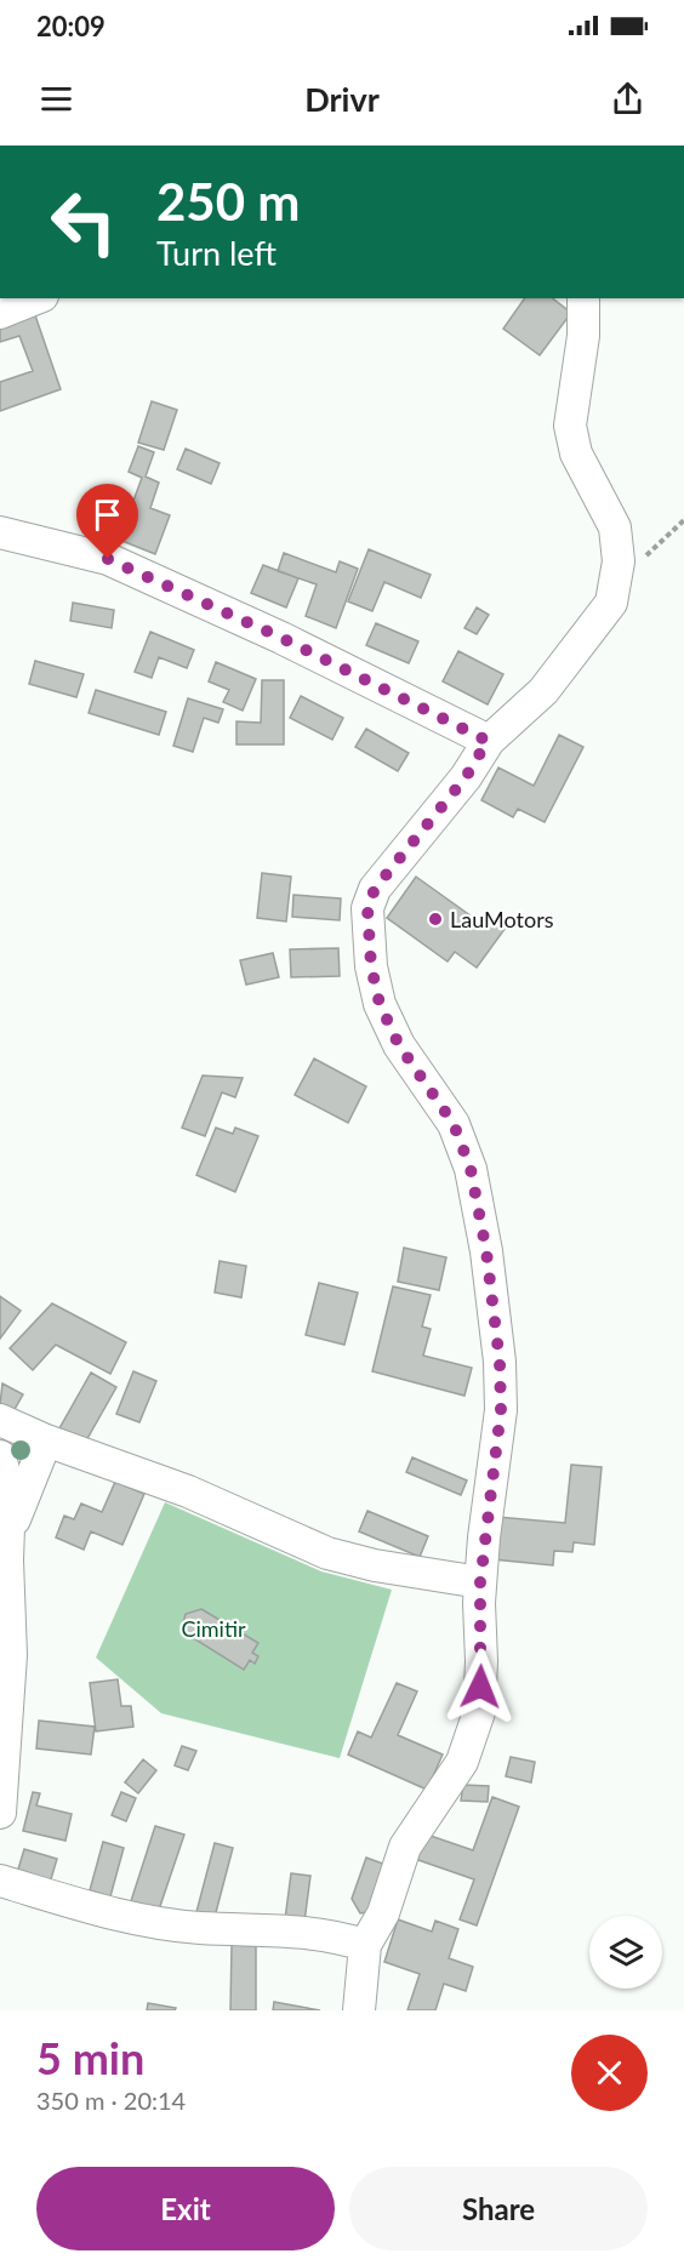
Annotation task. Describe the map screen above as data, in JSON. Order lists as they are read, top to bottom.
{
  "parks": ["Cimitir"],
  "places": ["LauMotors"],
  "page": {
    "status": "20:09",
    "header": "Drivr",
    "turn": ["250 m", "Turn left"],
    "heading": ["5 min", "350 m · 20:14"],
    "buttons": ["Exit", "Share"]
  }
}
